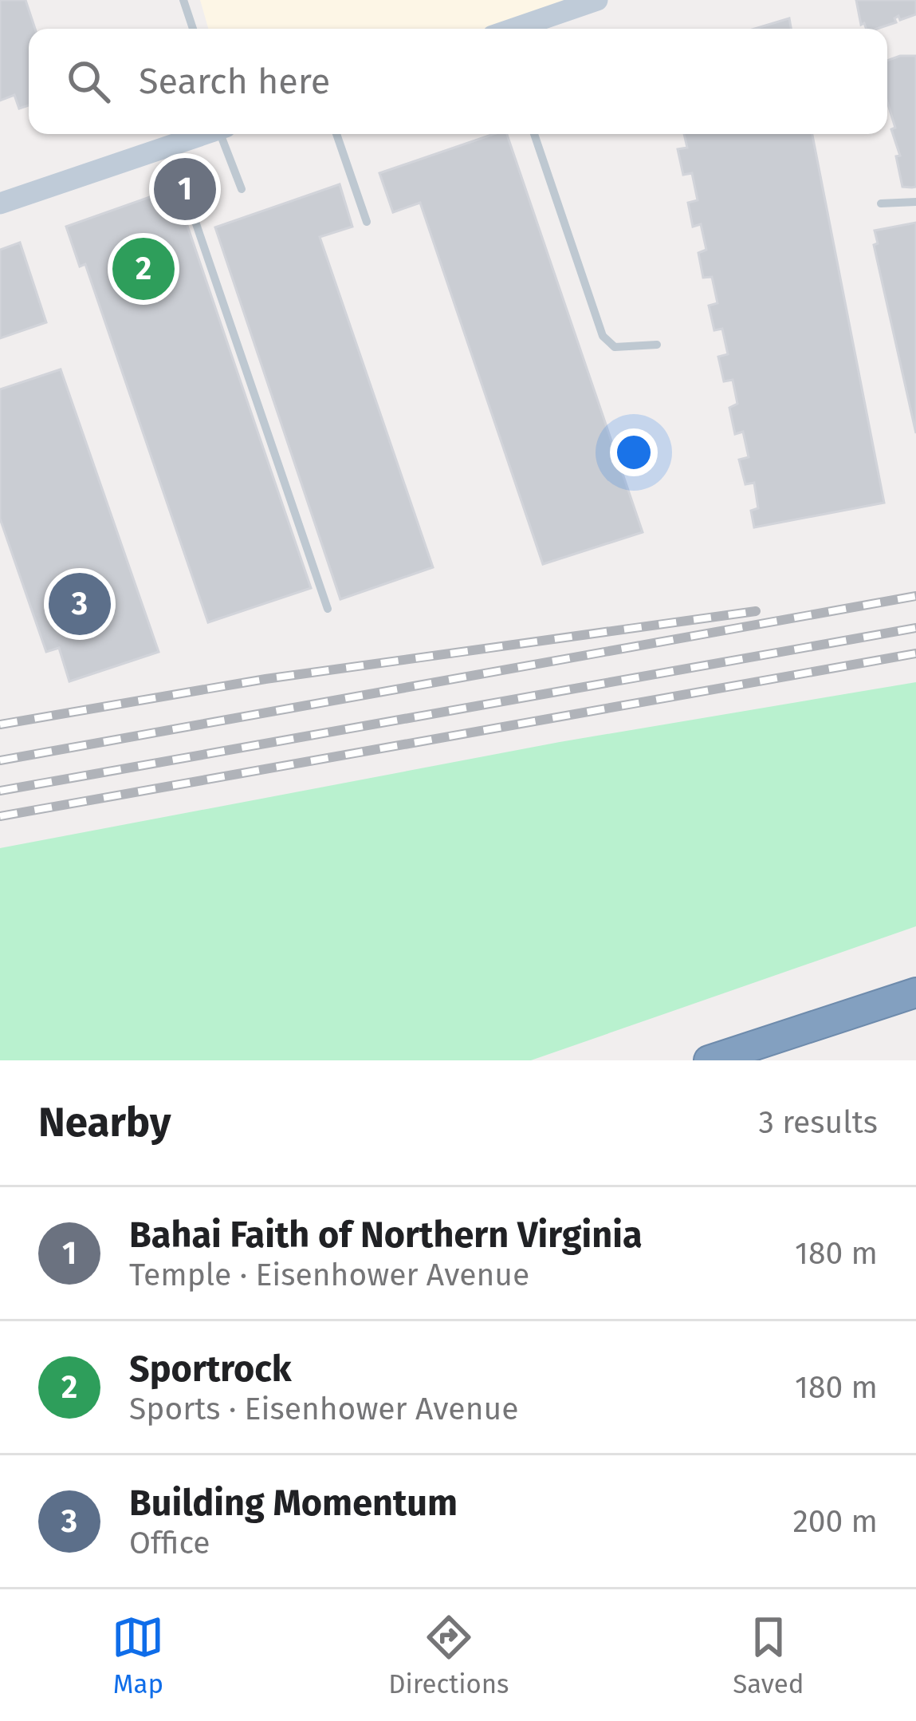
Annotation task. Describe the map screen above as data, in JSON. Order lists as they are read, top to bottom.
{
  "page": {
    "search": "Search here",
    "pins": ["1", "2", "3"],
    "heading": ["Nearby", "3 results"],
    "list": [
      {
        "mark": "1",
        "name": "Bahai Faith of Northern Virginia",
        "note": "Temple · Eisenhower Avenue",
        "value": "180 m"
      },
      {
        "mark": "2",
        "name": "Sportrock",
        "note": "Sports · Eisenhower Avenue",
        "value": "180 m"
      },
      {
        "mark": "3",
        "name": "Building Momentum",
        "note": "Office",
        "value": "200 m"
      }
    ],
    "nav": ["Map", "Directions", "Saved"]
  }
}
